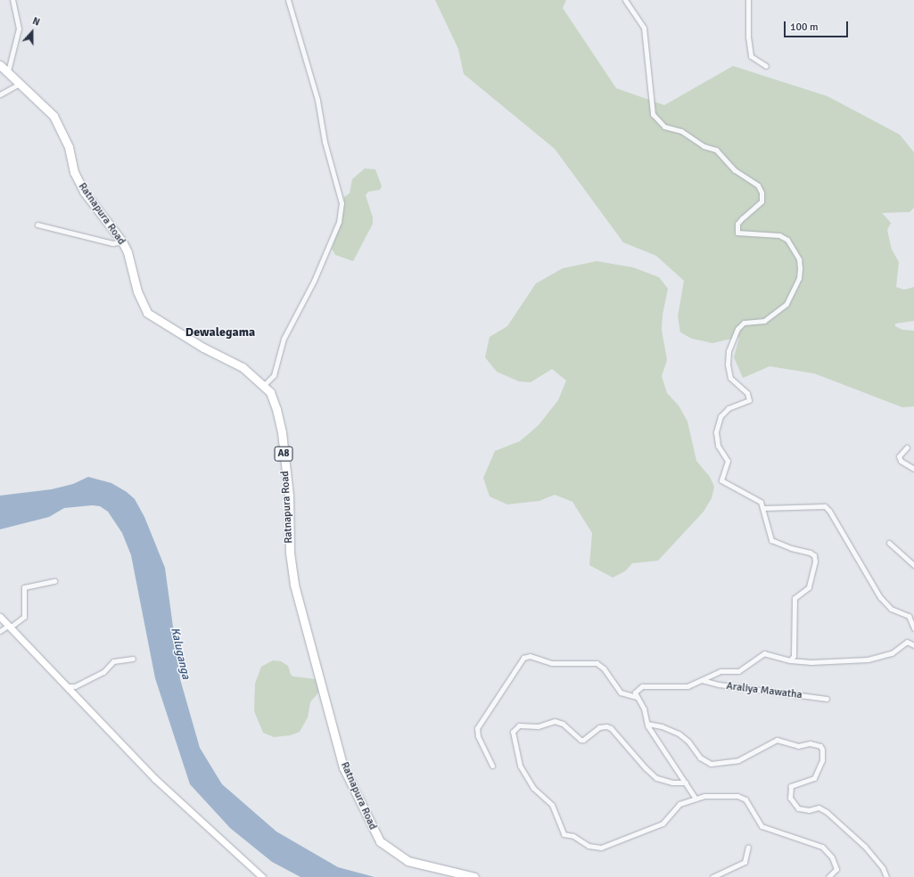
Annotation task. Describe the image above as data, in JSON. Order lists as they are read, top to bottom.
{
  "streets": {
    "highway": ["Ratnapura Road", "A8"],
    "street": ["Araliya Mawatha"]
  },
  "districts": ["Dewalegama"],
  "water": ["Kaluganga"],
  "scale_bar": "100 m",
  "north": "top"
}
